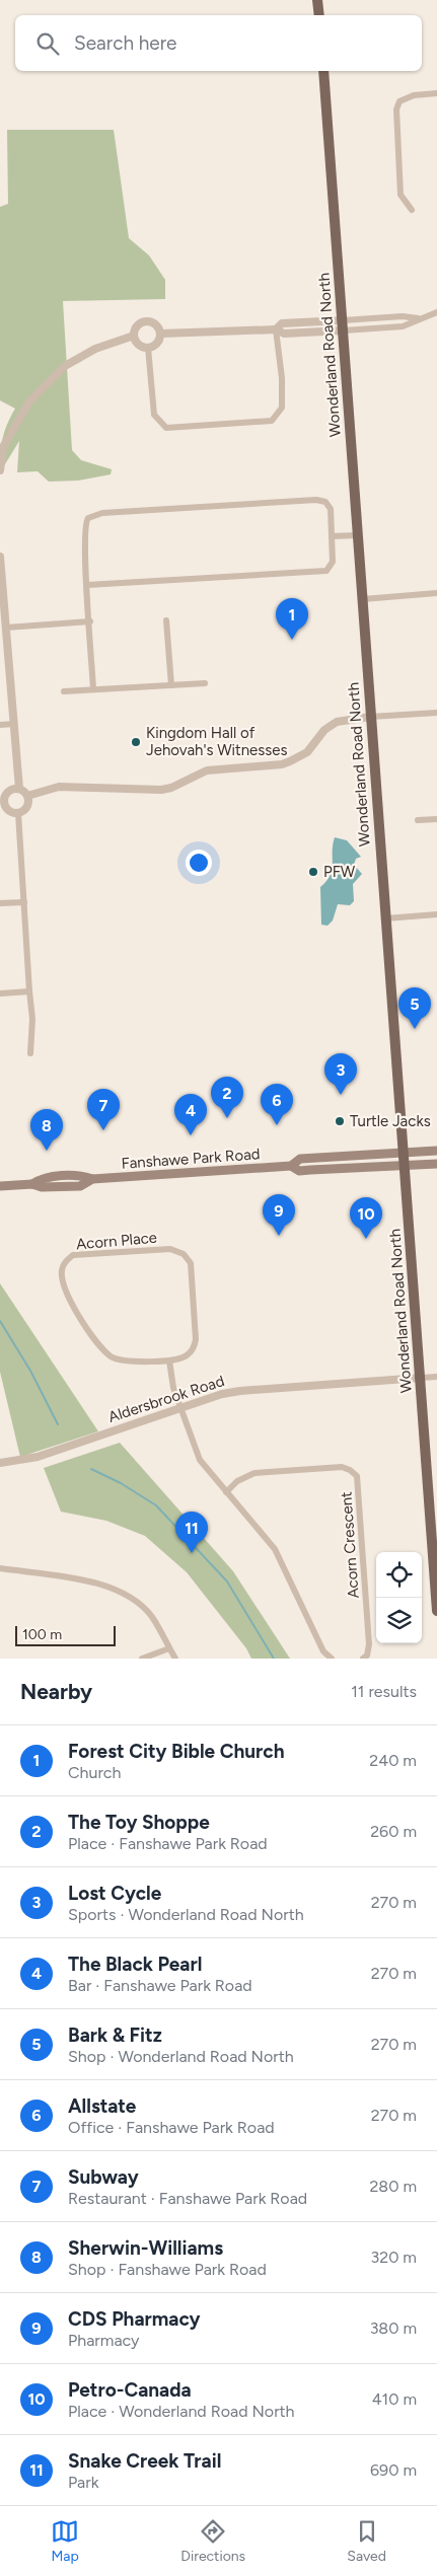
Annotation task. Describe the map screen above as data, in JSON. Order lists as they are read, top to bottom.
{
  "streets": {
    "main road": ["Wonderland Road North", "Fanshawe Park Road"],
    "street": ["Acorn Place", "Aldersbrook Road", "Acorn Crescent"]
  },
  "crossings": [
    ["Wonderland Road North", "Fanshawe Park Road"],
    ["Wonderland Road North", "Aldersbrook Road"]
  ],
  "places": ["Kingdom Hall of Jehovah's Witnesses", "PFW", "Turtle Jacks"],
  "scale_bar": "100 m",
  "page": {
    "search": "Search here",
    "pins": [
      "1",
      "5",
      "3",
      "2",
      "6",
      "7",
      "4",
      "8",
      "9",
      "10",
      "11"
    ],
    "scale": "100 m",
    "heading": ["Nearby", "11 results"],
    "list": [
      {
        "mark": "1",
        "name": "Forest City Bible Church",
        "note": "Church",
        "value": "240 m"
      },
      {
        "mark": "2",
        "name": "The Toy Shoppe",
        "note": "Place · Fanshawe Park Road",
        "value": "260 m"
      },
      {
        "mark": "3",
        "name": "Lost Cycle",
        "note": "Sports · Wonderland Road North",
        "value": "270 m"
      },
      {
        "mark": "4",
        "name": "The Black Pearl",
        "note": "Bar · Fanshawe Park Road",
        "value": "270 m"
      },
      {
        "mark": "5",
        "name": "Bark & Fitz",
        "note": "Shop · Wonderland Road North",
        "value": "270 m"
      },
      {
        "mark": "6",
        "name": "Allstate",
        "note": "Office · Fanshawe Park Road",
        "value": "270 m"
      },
      {
        "mark": "7",
        "name": "Subway",
        "note": "Restaurant · Fanshawe Park Road",
        "value": "280 m"
      },
      {
        "mark": "8",
        "name": "Sherwin-Williams",
        "note": "Shop · Fanshawe Park Road",
        "value": "320 m"
      },
      {
        "mark": "9",
        "name": "CDS Pharmacy",
        "note": "Pharmacy",
        "value": "380 m"
      },
      {
        "mark": "10",
        "name": "Petro-Canada",
        "note": "Place · Wonderland Road North",
        "value": "410 m"
      },
      {
        "mark": "11",
        "name": "Snake Creek Trail",
        "note": "Park",
        "value": "690 m"
      }
    ],
    "nav": ["Map", "Directions", "Saved"]
  }
}
